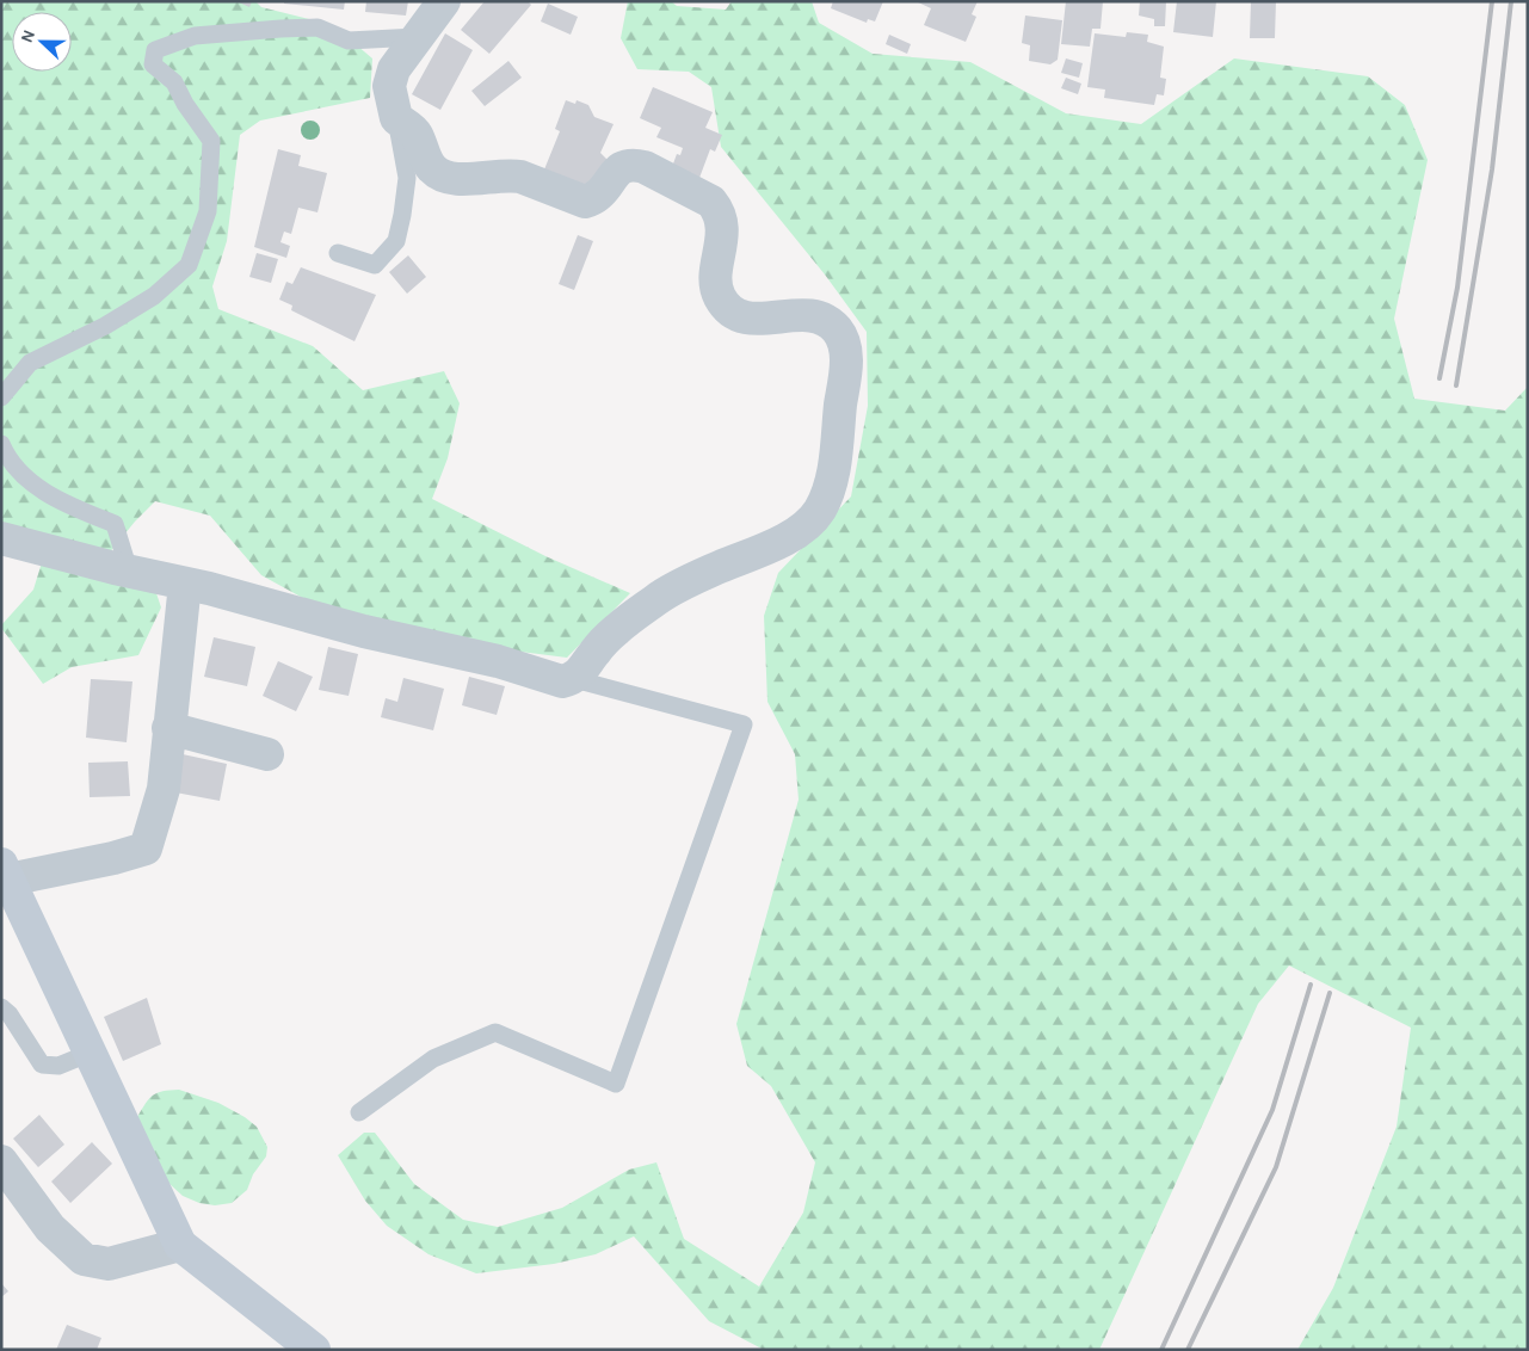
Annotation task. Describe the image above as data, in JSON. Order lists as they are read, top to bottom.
{
  "north": "left"
}
